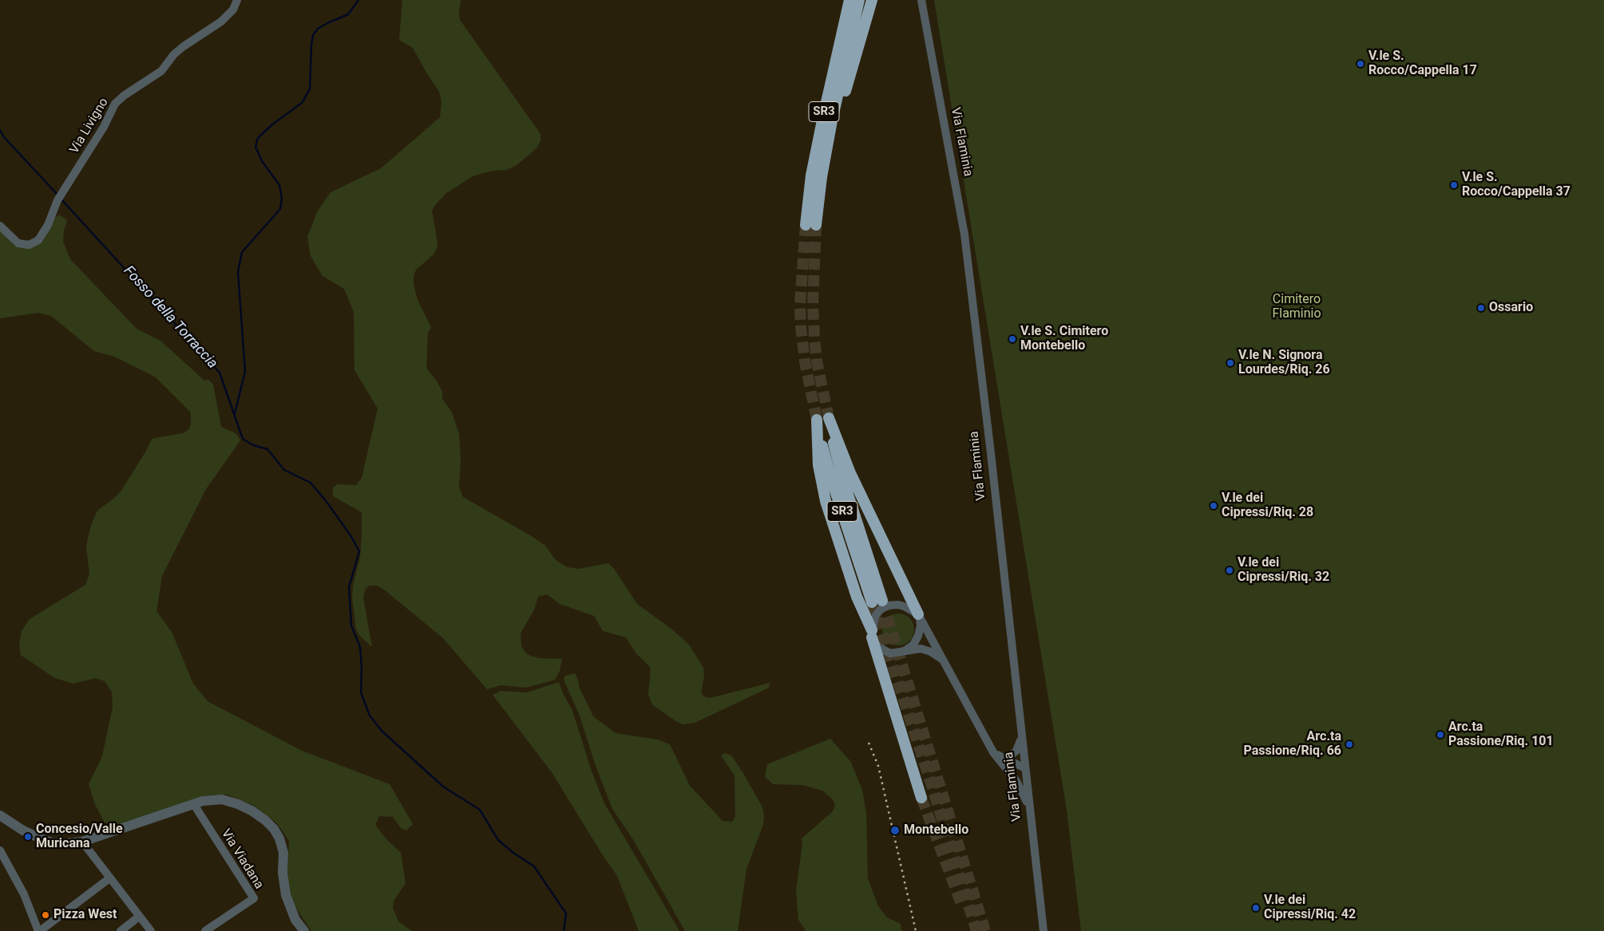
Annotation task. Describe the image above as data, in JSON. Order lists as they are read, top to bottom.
{
  "streets": {
    "highway": ["SR3"],
    "street": ["Via Livigno", "Via Flaminia", "Via Viadana"]
  },
  "water": ["Fosso della Torraccia"],
  "parks": ["Cimitero Flaminio"],
  "places": [
    "V.le S. Rocco/Cappella 17",
    "V.le S. Rocco/Cappella 37",
    "Ossario",
    "V.le S. Cimitero Montebello",
    "V.le N. Signora Lourdes/Riq. 26",
    "V.le dei Cipressi/Riq. 28",
    "V.le dei Cipressi/Riq. 32",
    "Arc.ta Passione/Riq. 101",
    "Arc.ta Passione/Riq. 66",
    "Montebello",
    "Concesio/Valle Muricana",
    "V.le dei Cipressi/Riq. 42",
    "Pizza West"
  ]
}
